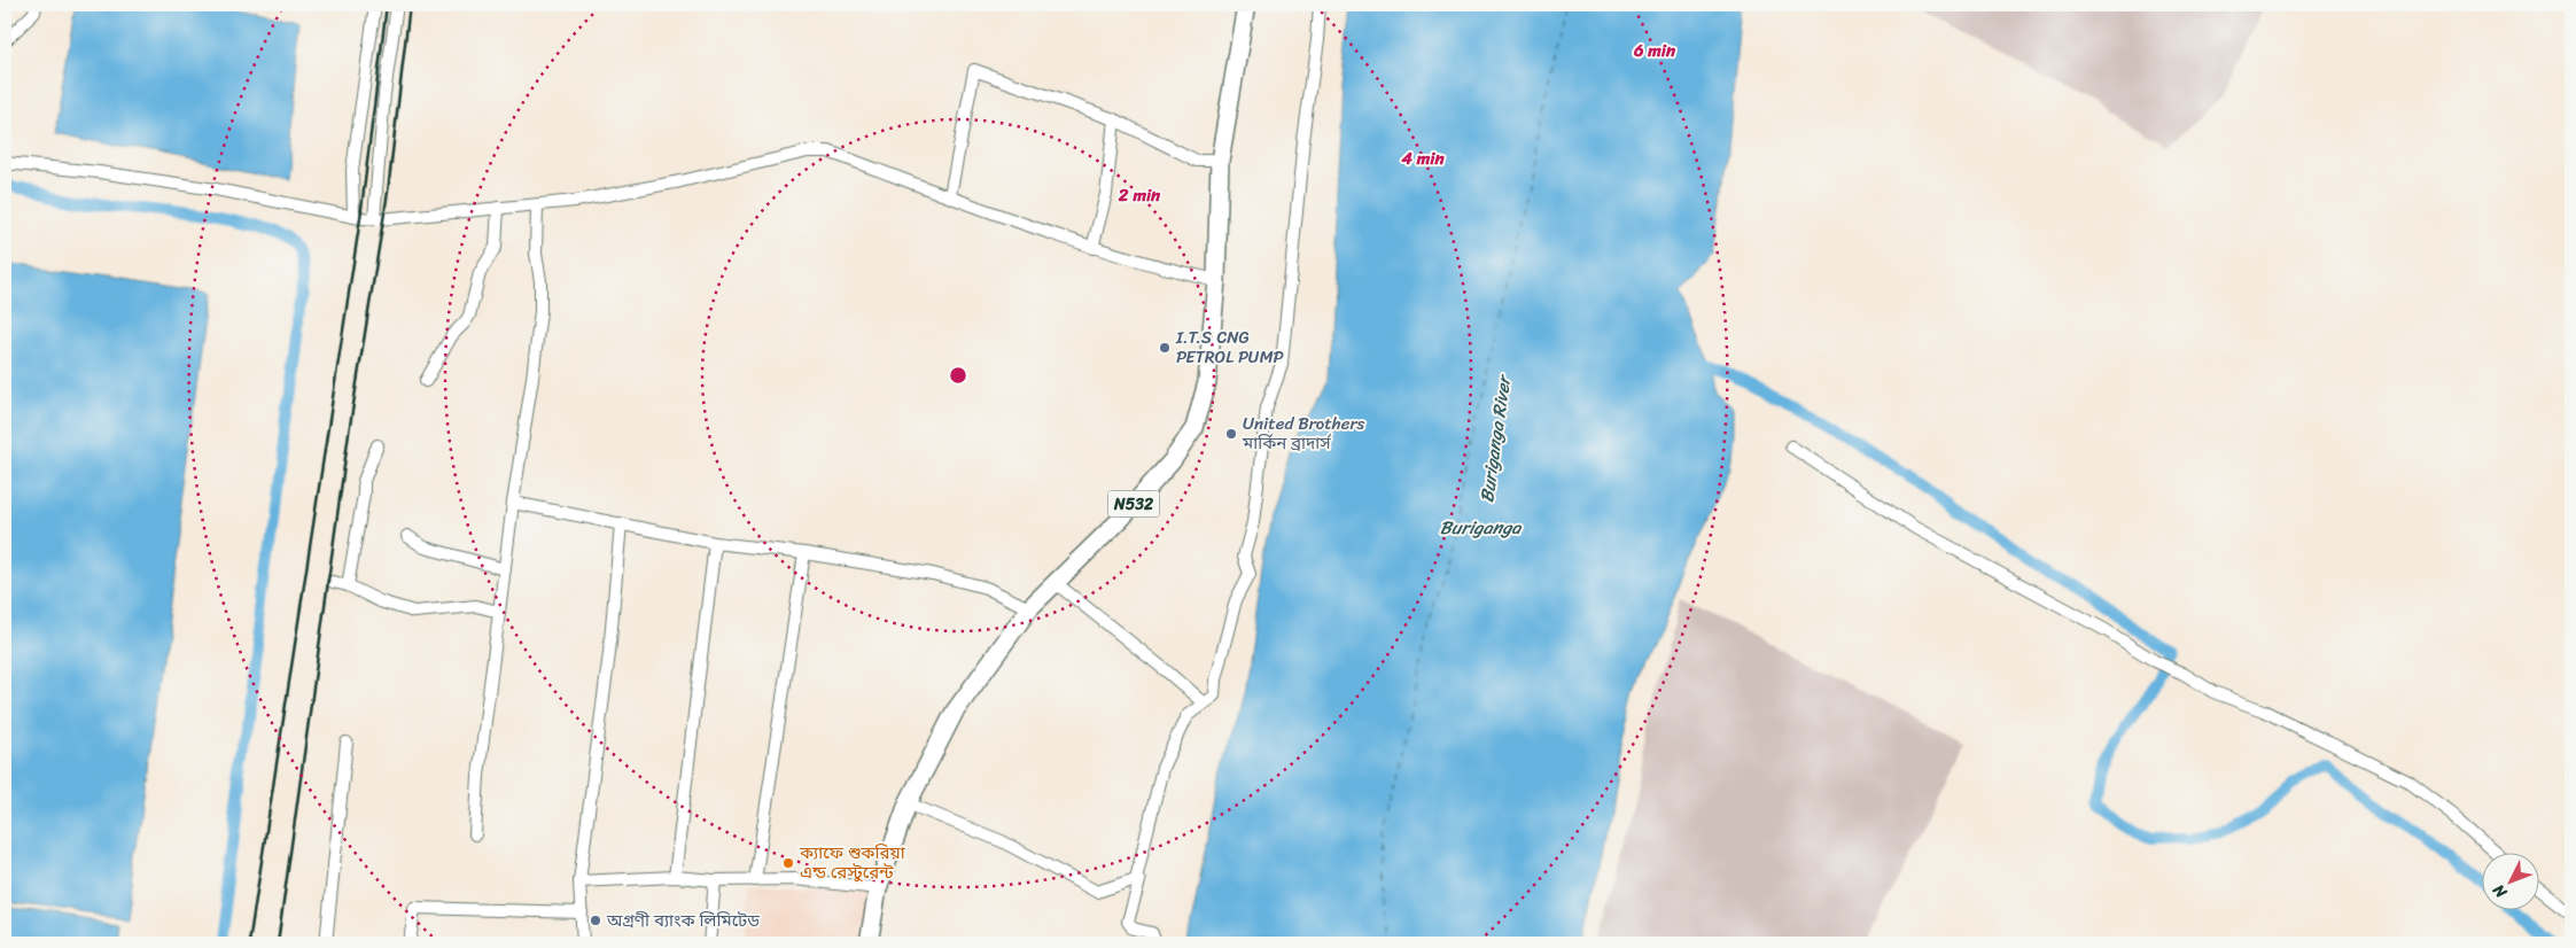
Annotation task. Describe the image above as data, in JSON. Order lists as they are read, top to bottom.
{
  "streets": {
    "highway": ["N532"]
  },
  "water": ["Buriganga River", "Buriganga"],
  "places": [
    "I.T.S CNG PETROL PUMP",
    "United Brothers মার্কিন ব্রাদার্স",
    "ক্যাফে শুকরিয়া এন্ড রেস্টুরেন্ট",
    "অগ্রণী ব্যাংক লিমিটেড"
  ],
  "north": "bottom left",
  "rings": ["6 min", "4 min", "2 min"]
}
